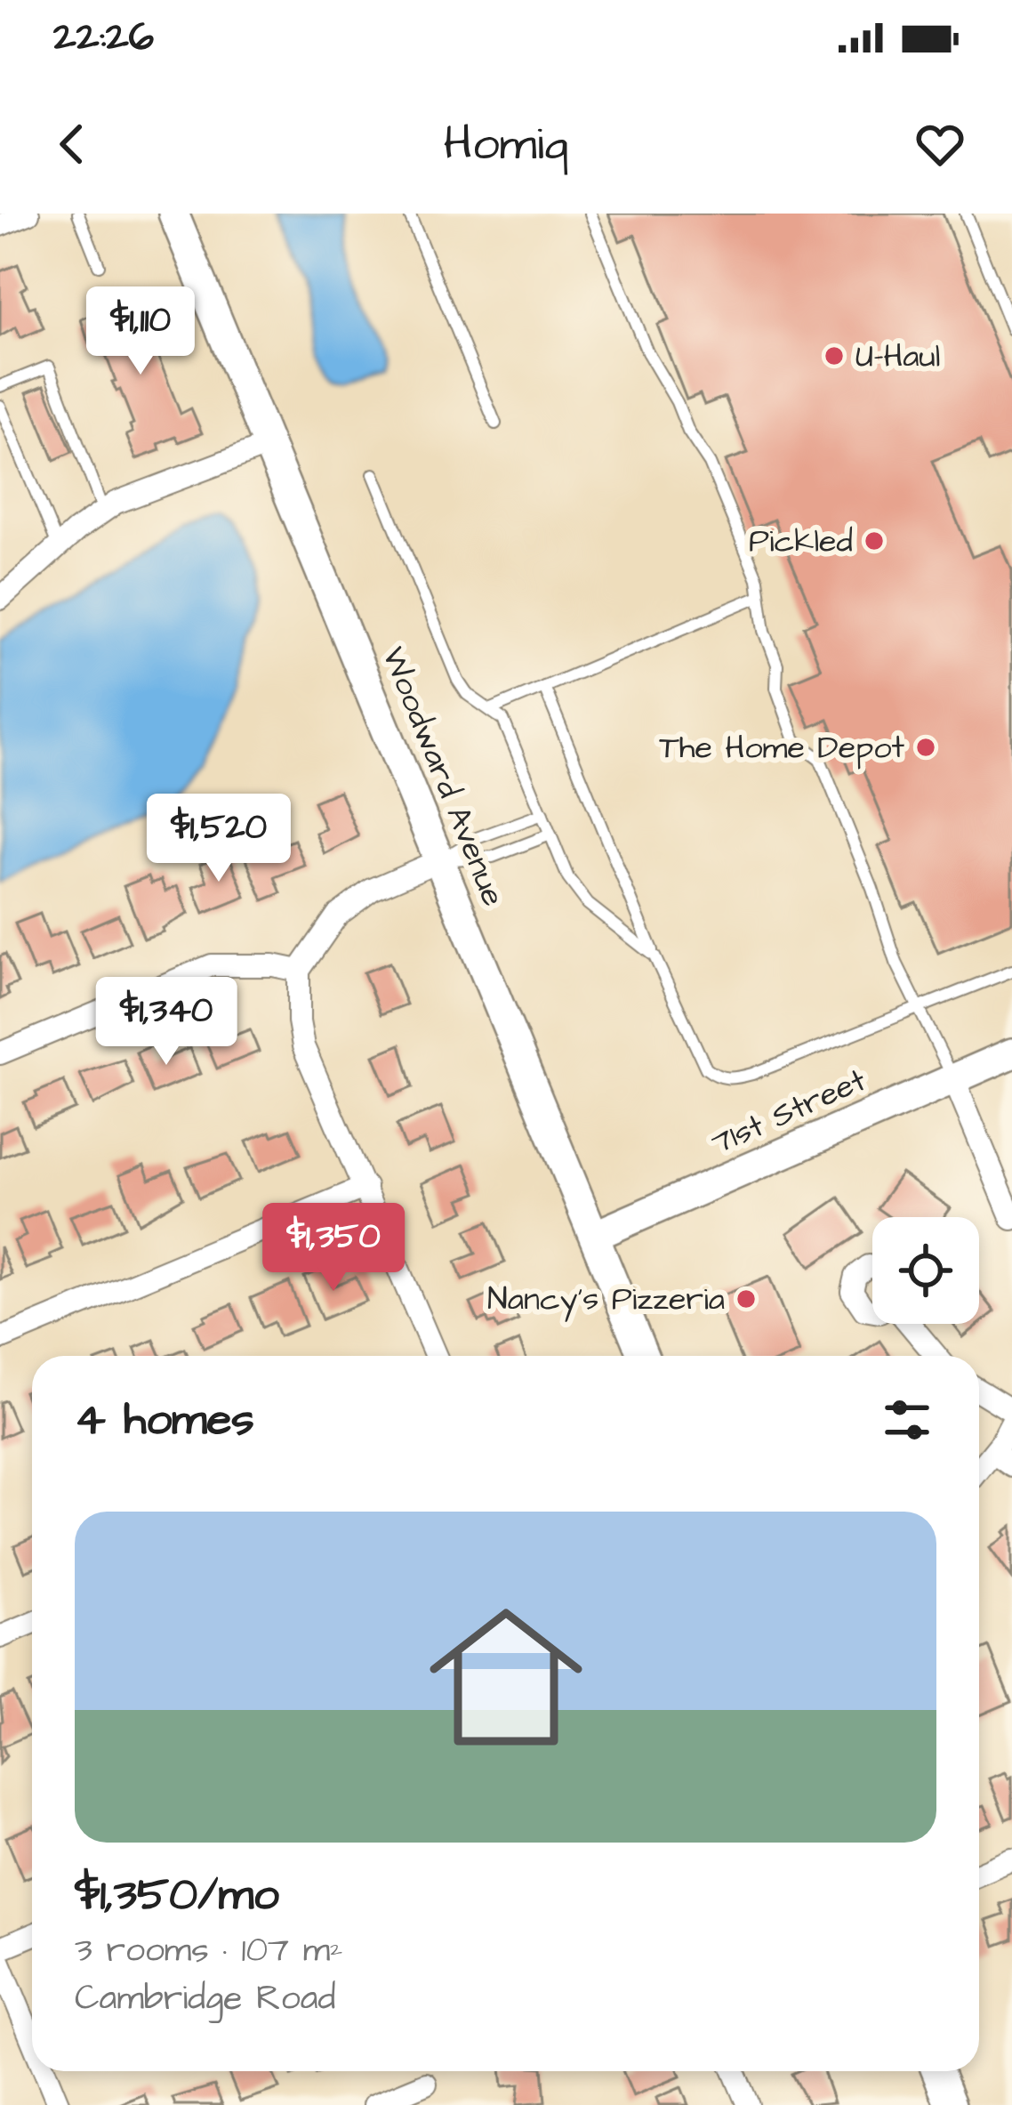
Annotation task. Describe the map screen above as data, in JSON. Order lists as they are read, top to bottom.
{
  "streets": {
    "main road": ["Woodward Avenue", "71st Street"]
  },
  "crossings": [
    ["Woodward Avenue", "71st Street"]
  ],
  "places": [
    "U-Haul",
    "Pickled",
    "The Home Depot",
    "Nancy's Pizzeria"
  ],
  "page": {
    "status": "22:26",
    "header": "Homiq",
    "price": [
      "$1,110",
      "$1,520",
      "$1,340",
      "$1,350"
    ],
    "heading": "4 homes",
    "list": [
      {
        "name": "$1,350/mo",
        "note": "3 rooms · 107 m² · Cambridge Road"
      }
    ]
  }
}
